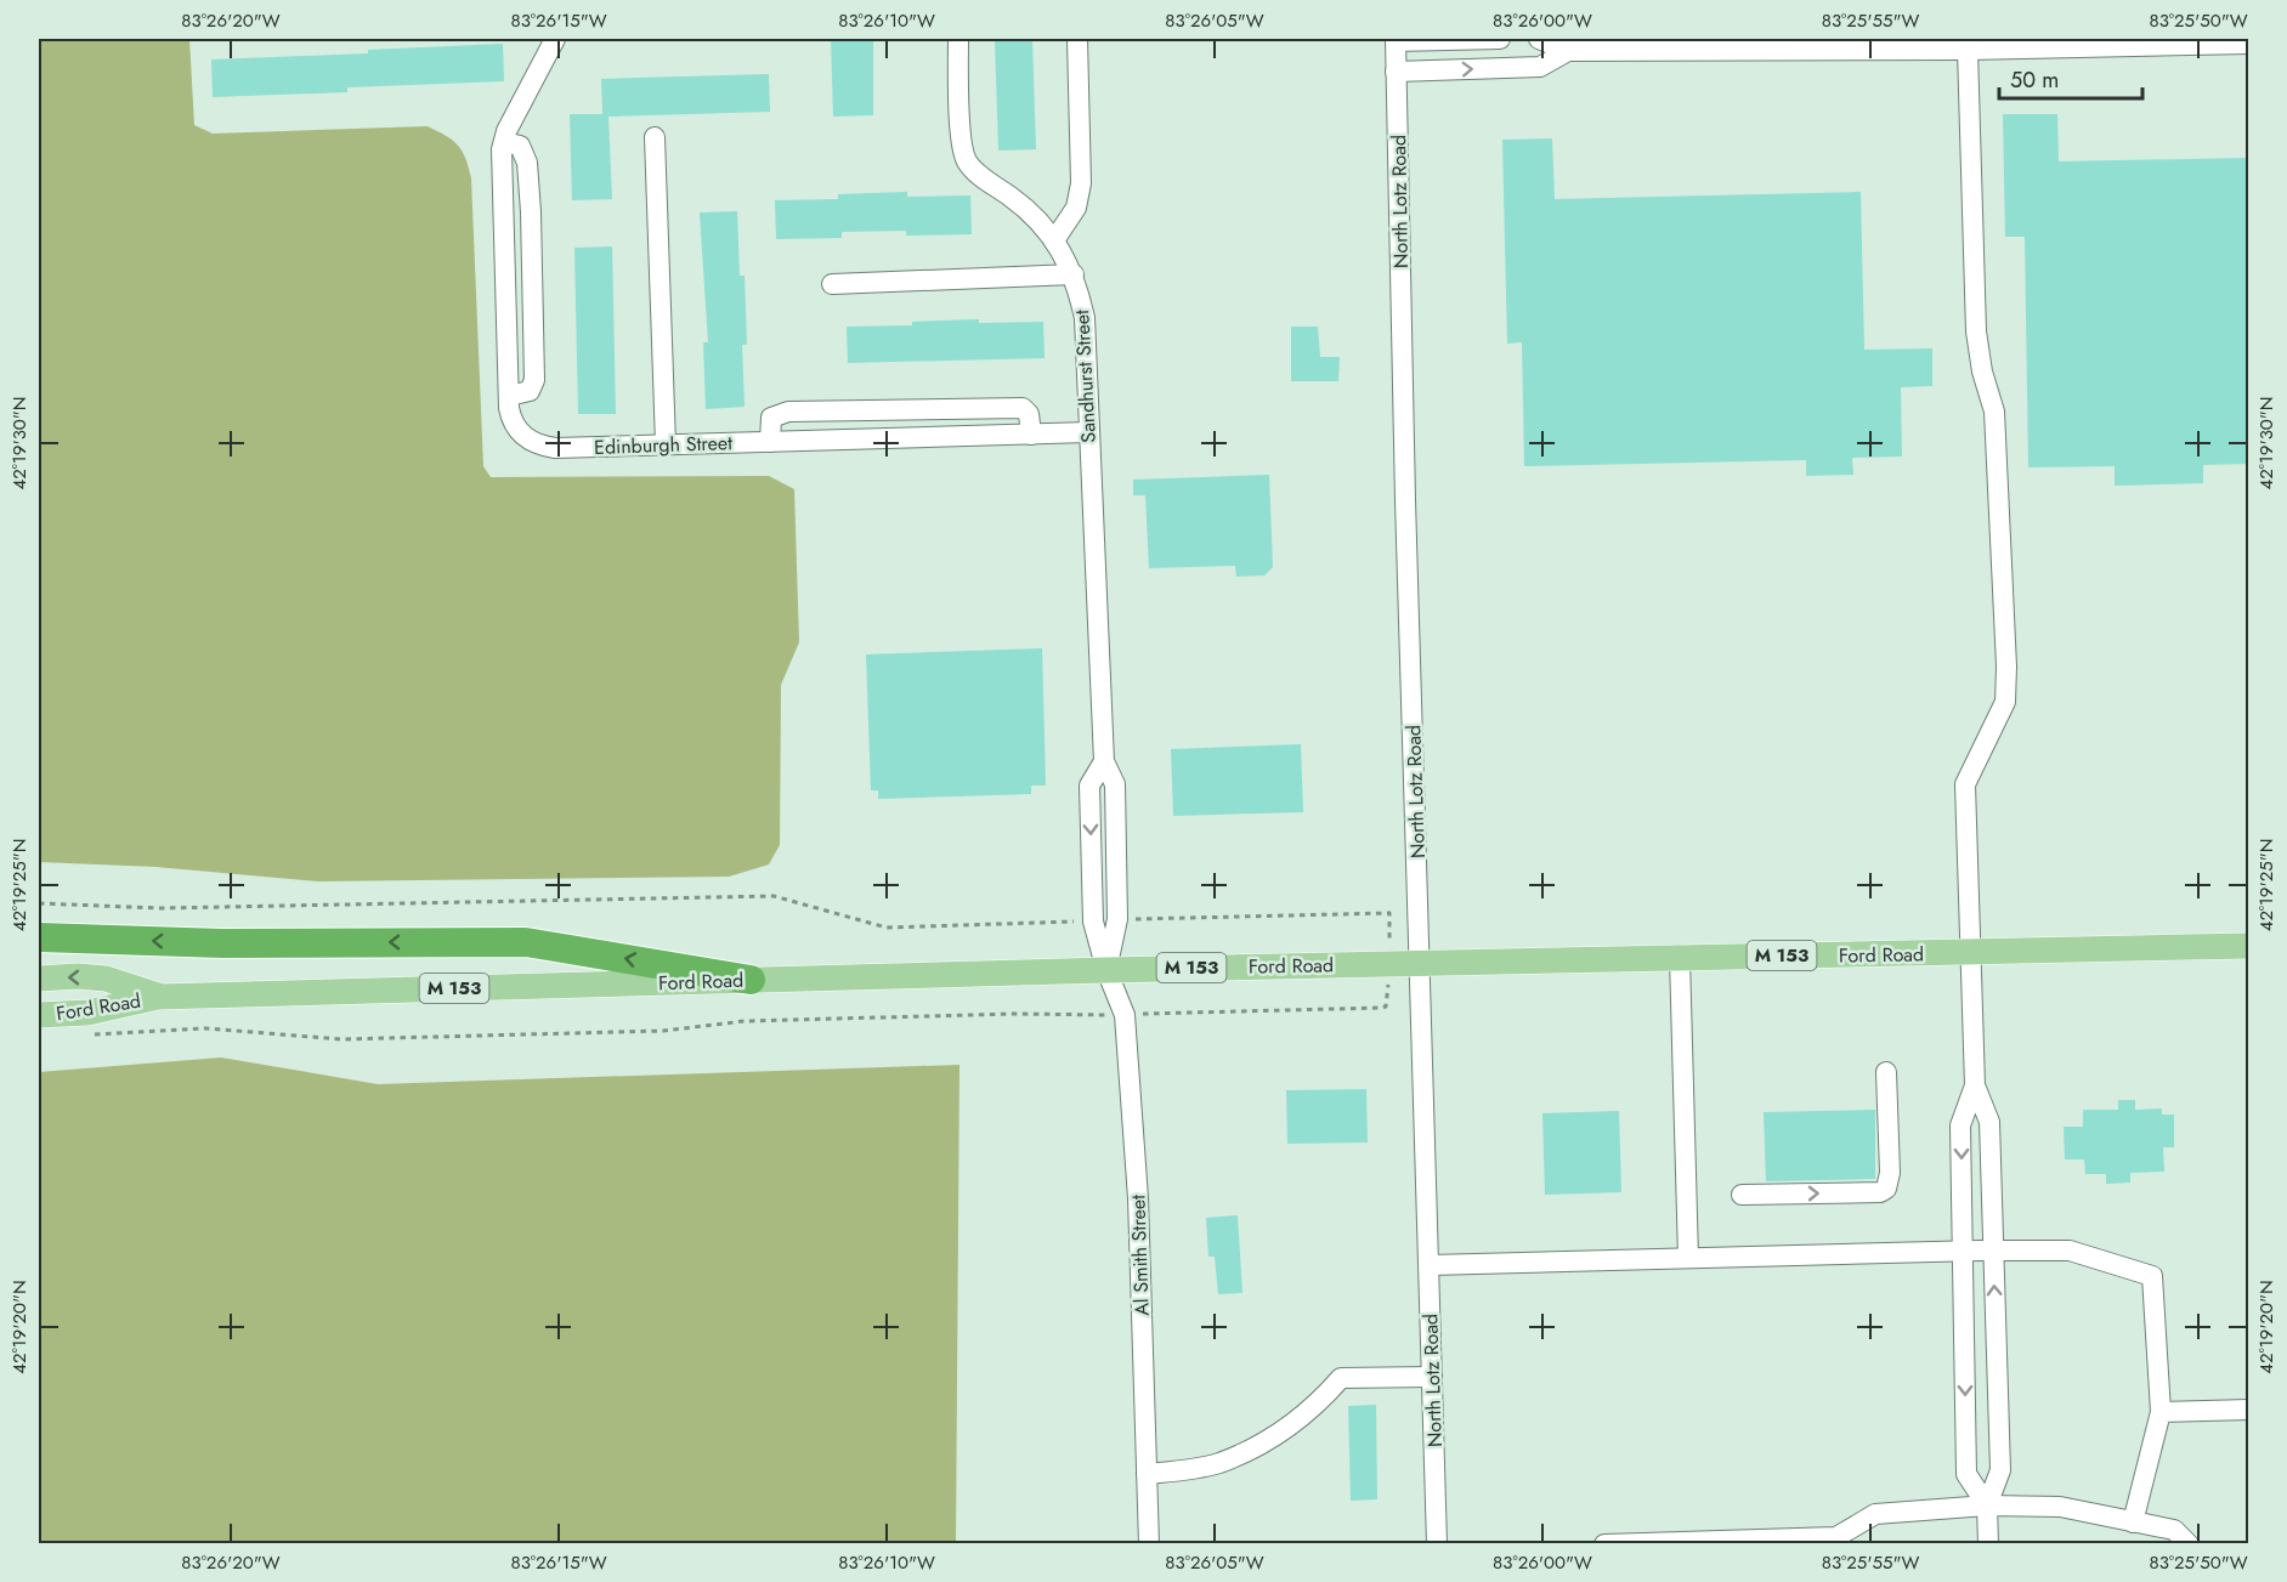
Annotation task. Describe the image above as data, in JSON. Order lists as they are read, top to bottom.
{
  "streets": {
    "main road": ["Ford Road", "M 153"],
    "street": [
      "North Lotz Road",
      "Sandhurst Street",
      "Edinburgh Street",
      "Al Smith Street"
    ]
  },
  "crossings": [
    ["North Lotz Road", "Ford Road"],
    ["Sandhurst Street", "Edinburgh Street"],
    ["Sandhurst Street", "Ford Road"],
    ["Sandhurst Street", "Al Smith Street"],
    ["Ford Road", "Al Smith Street"]
  ],
  "scale_bar": "50 m",
  "coordinates": [
    "83°26'20\"W",
    "83°26'15\"W",
    "83°26'10\"W",
    "83°26'05\"W",
    "83°26'00\"W",
    "83°25'55\"W",
    "83°25'50\"W",
    "42°19'30\"N",
    "42°19'25\"N",
    "42°19'20\"N"
  ]
}
